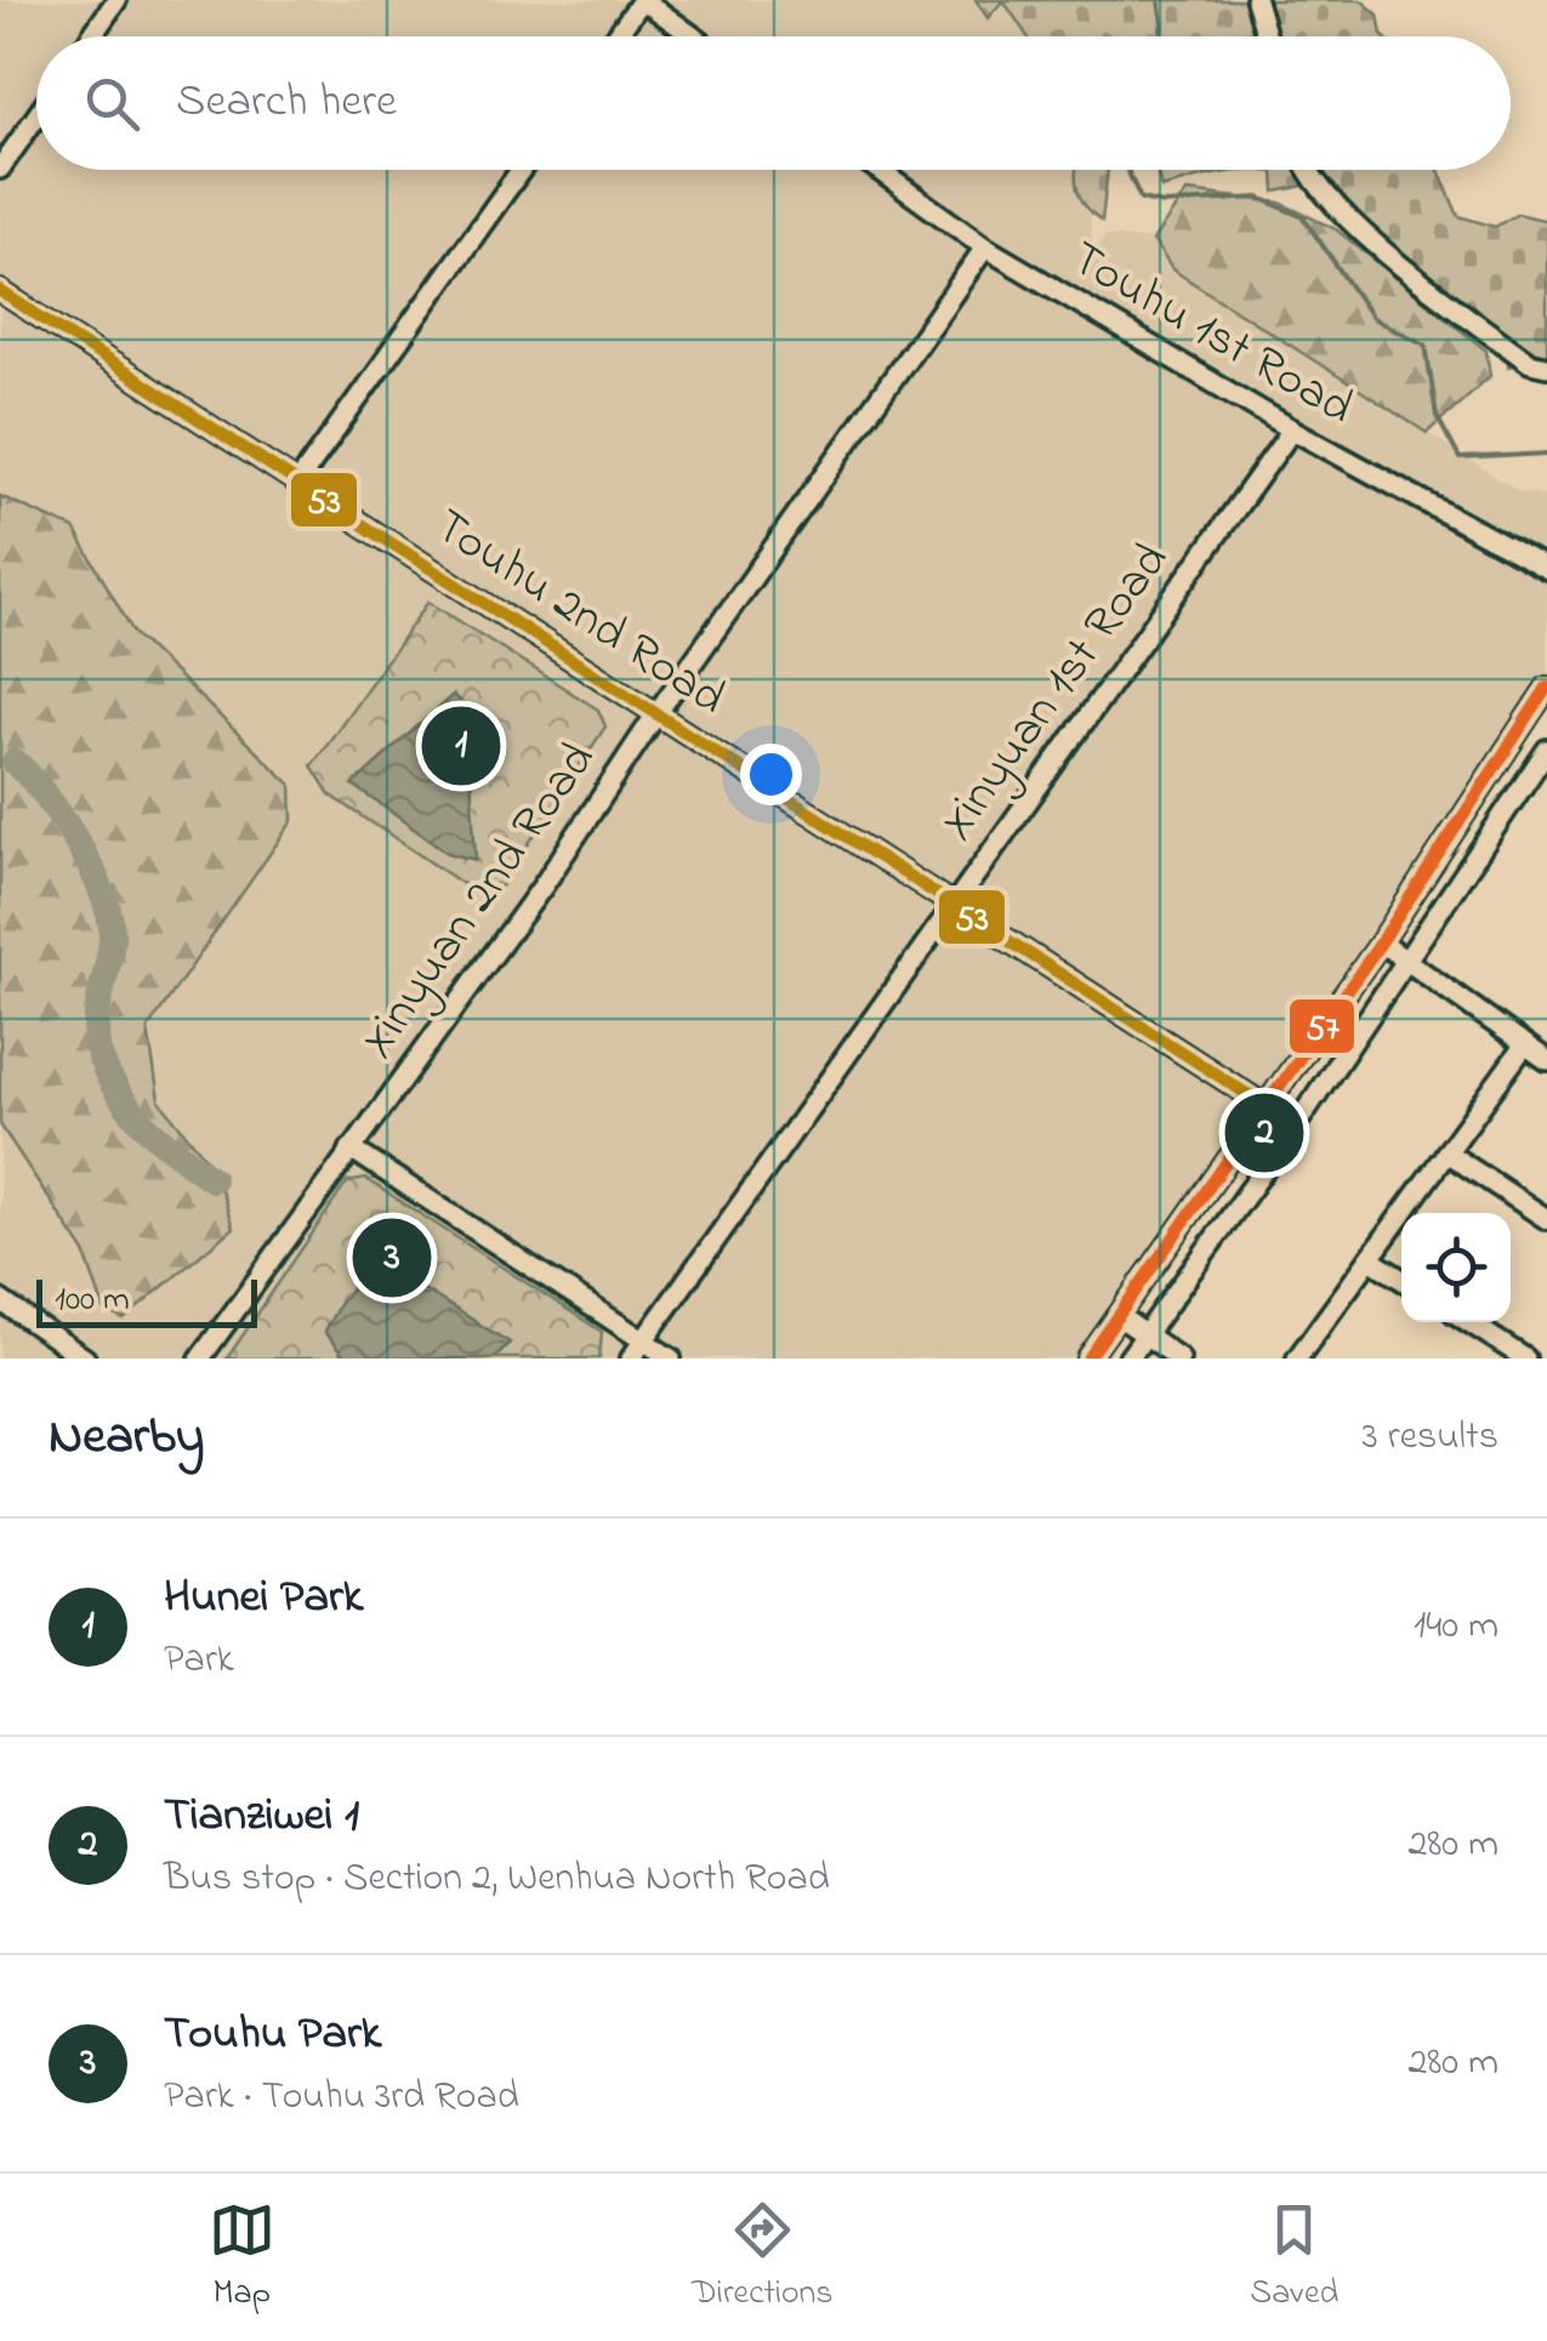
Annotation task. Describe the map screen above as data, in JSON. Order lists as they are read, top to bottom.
{
  "streets": {
    "street": [
      "Touhu 1st Road",
      "Touhu 2nd Road",
      "Xinyuan 1st Road",
      "Xinyuan 2nd Road"
    ]
  },
  "crossings": [
    ["Touhu 1st Road", "Xinyuan 1st Road"],
    ["Touhu 1st Road", "Xinyuan 2nd Road"],
    ["Touhu 2nd Road", "Xinyuan 1st Road"],
    ["Touhu 2nd Road", "Xinyuan 2nd Road"]
  ],
  "lines": ["transit line 53", "transit line 57"],
  "scale_bar": "100 m",
  "page": {
    "search": "Search here",
    "pins": ["1", "2", "3"],
    "scale": "100 m",
    "heading": ["Nearby", "3 results"],
    "list": [
      {
        "mark": "1",
        "name": "Hunei Park",
        "note": "Park",
        "value": "140 m"
      },
      {
        "mark": "2",
        "name": "Tianziwei 1",
        "note": "Bus stop · Section 2, Wenhua North Road",
        "value": "280 m"
      },
      {
        "mark": "3",
        "name": "Touhu Park",
        "note": "Park · Touhu 3rd Road",
        "value": "280 m"
      }
    ],
    "nav": ["Map", "Directions", "Saved"]
  }
}
